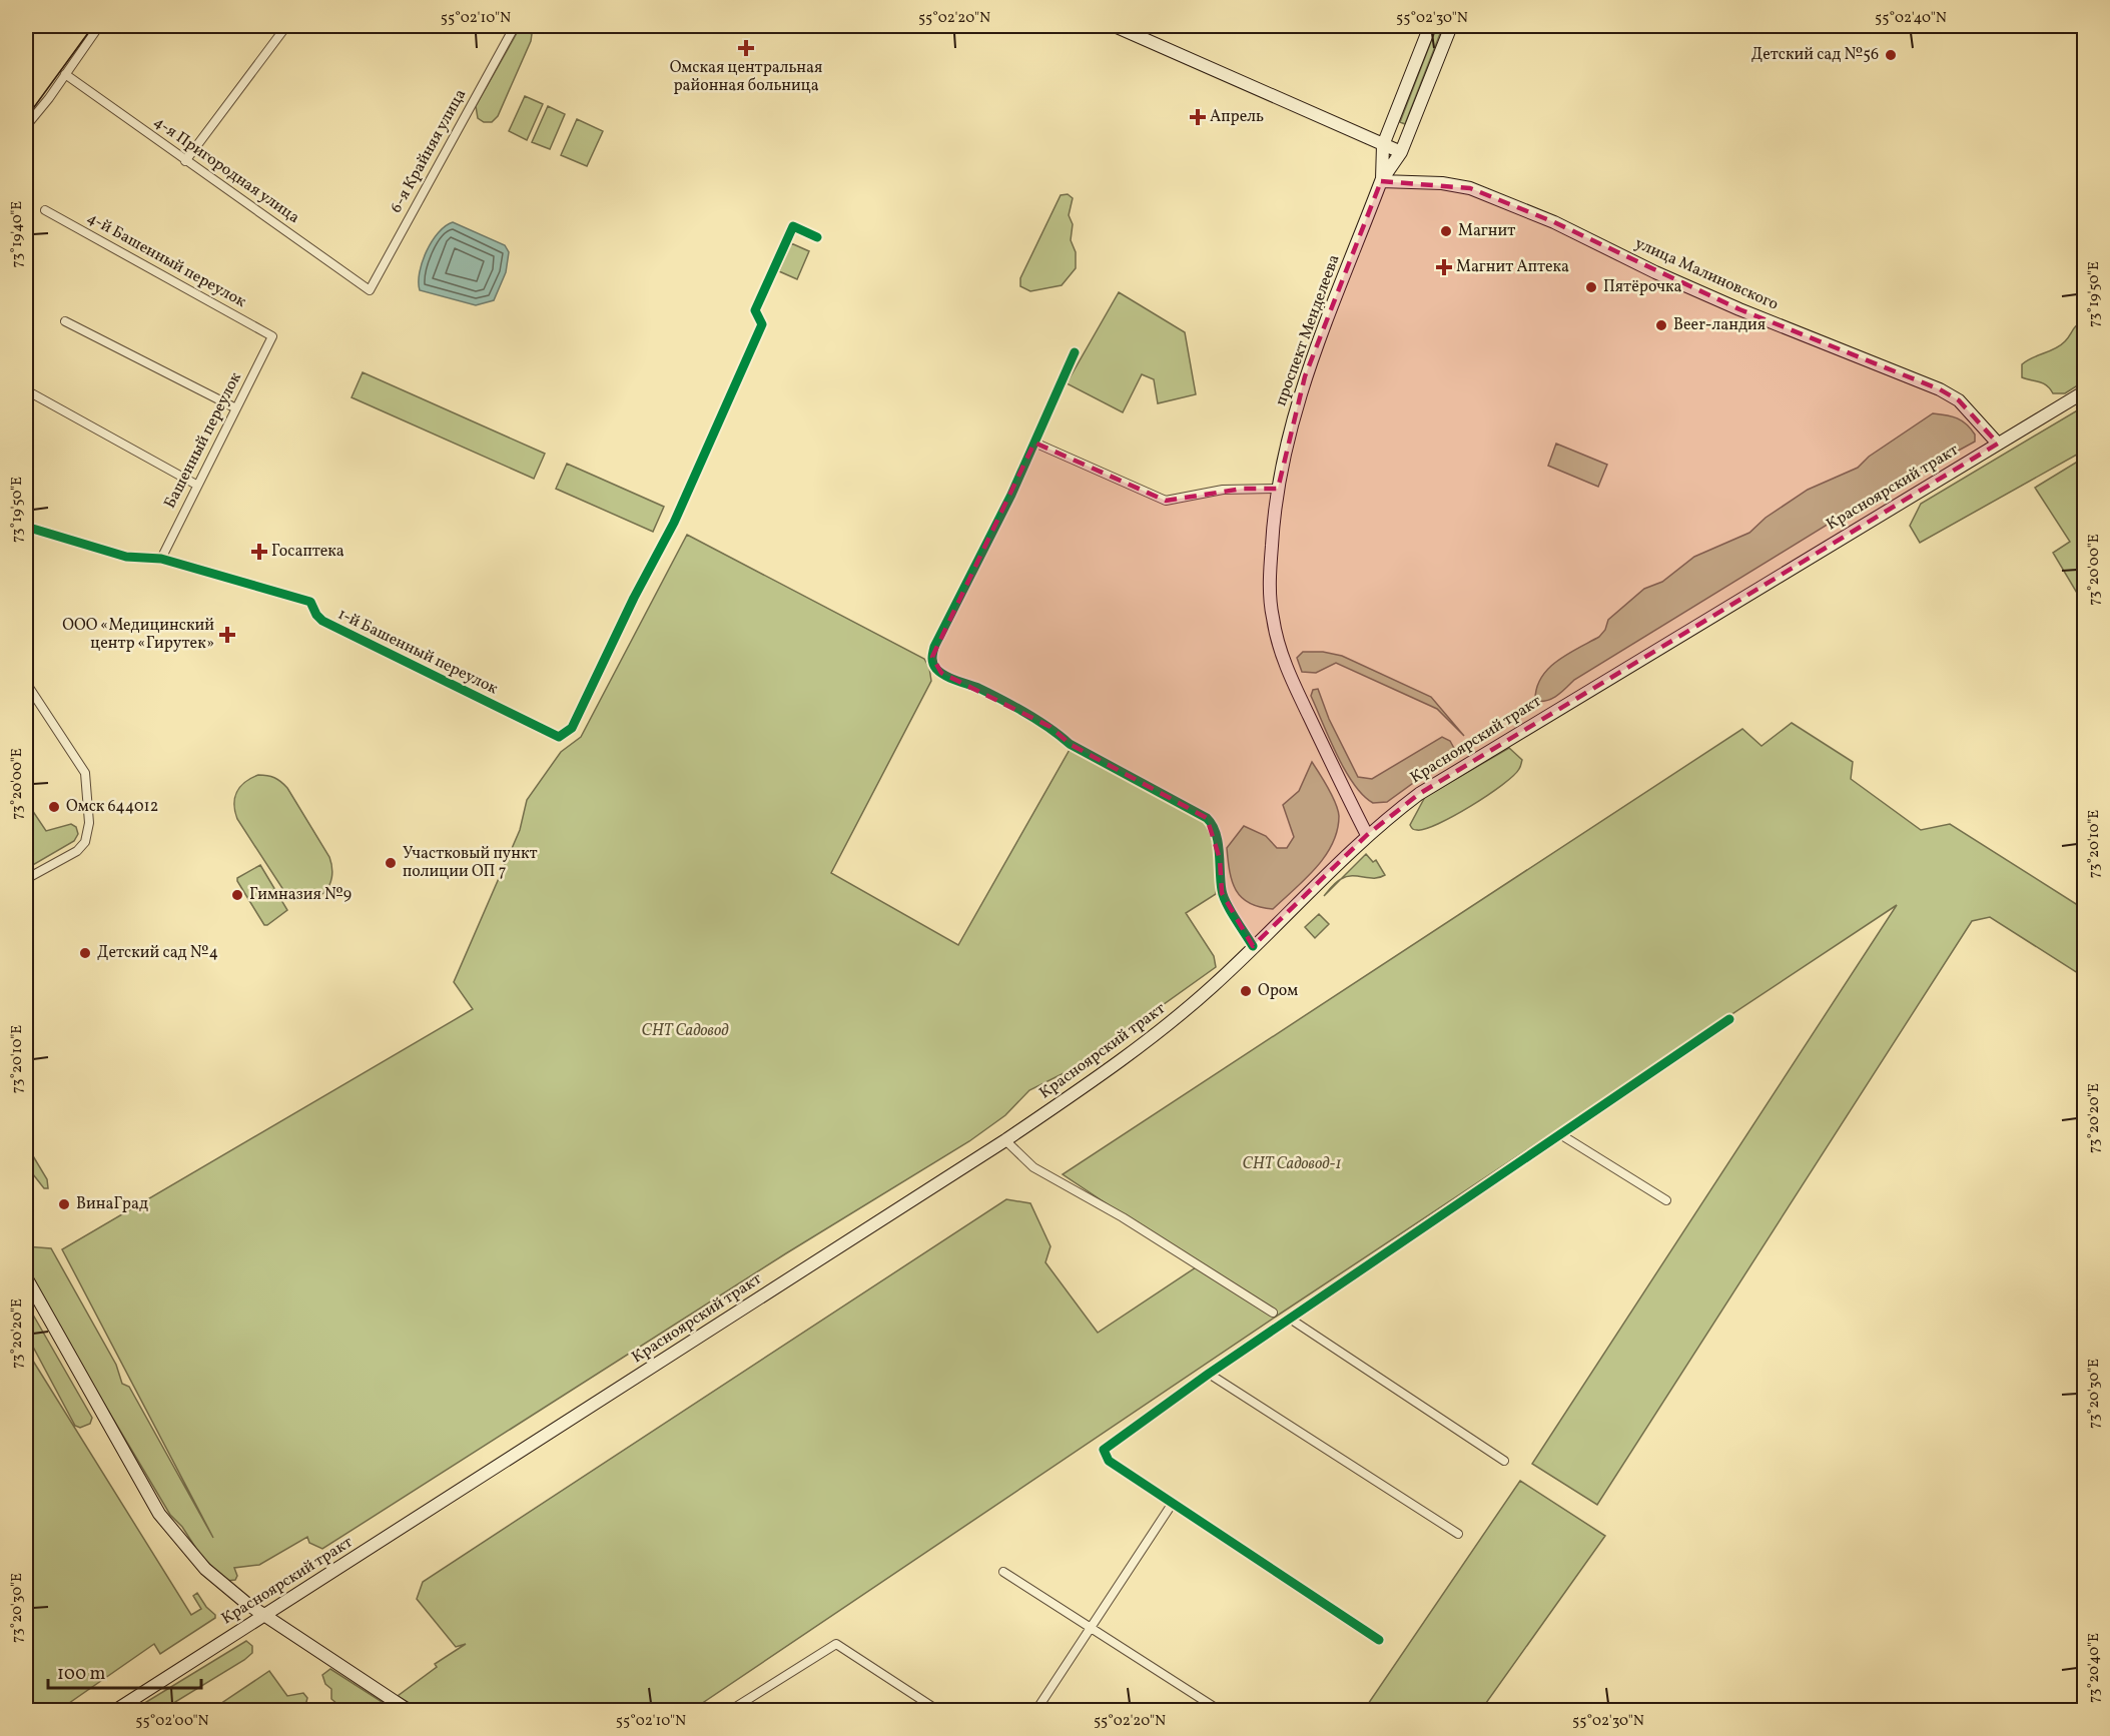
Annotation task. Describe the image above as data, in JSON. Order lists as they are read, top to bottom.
{
  "streets": {
    "main road": ["улица Малиновского", "проспект Менделеева", "Красноярский тракт"],
    "street": [
      "6-я Крайняя улица",
      "4-я Пригородная улица",
      "4-й Башенный переулок",
      "Башенный переулок",
      "1-й Башенный переулок"
    ]
  },
  "crossings": [
    ["6-я Крайняя улица", "4-я Пригородная улица"],
    ["4-й Башенный переулок", "Башенный переулок"],
    ["улица Малиновского", "проспект Менделеева"],
    ["улица Малиновского", "Красноярский тракт"],
    ["проспект Менделеева", "Красноярский тракт"],
    ["Башенный переулок", "1-й Башенный переулок"]
  ],
  "parks": ["СНТ Садовод", "СНТ Садовод-1"],
  "places": {
    "health": [
      "Омская центральная районная больница",
      "Апрель",
      "Магнит Аптека",
      "Госаптека",
      "ООО «Медицинский центр «Гирутек»"
    ],
    "other": [
      "Детский сад №56",
      "Магнит",
      "Пятёрочка",
      "Beer-ландия",
      "Омск 644012",
      "Участковый пункт полиции ОП 7",
      "Гимназия №9",
      "Детский сад №4",
      "Ором",
      "ВинаГрад"
    ]
  },
  "scale_bar": "100 m",
  "coordinates": [
    "55°02'10\"N",
    "55°02'20\"N",
    "55°02'30\"N",
    "55°02'40\"N",
    "73°19'40\"E",
    "73°19'50\"E",
    "73°20'00\"E",
    "73°20'10\"E",
    "73°20'20\"E",
    "73°20'30\"E",
    "73°20'40\"E",
    "55°02'00\"N"
  ]
}
